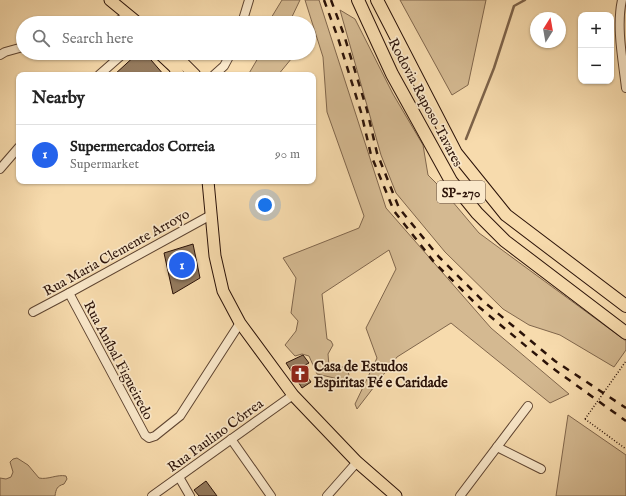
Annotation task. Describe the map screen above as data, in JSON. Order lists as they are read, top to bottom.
{
  "streets": {
    "highway": ["Rodovia Raposo Tavares", "SP-270"],
    "street": ["Rua Maria Clemente Arroyo", "Rua Aníbal Figueiredo", "Rua Paulino Côrrea"]
  },
  "crossings": [
    ["Rua Maria Clemente Arroyo", "Rua Aníbal Figueiredo"]
  ],
  "places": {
    "church": ["Casa de Estudos Espiritas Fé e Caridade"]
  },
  "north": "top",
  "page": {
    "map_buttons": ["+", "−"],
    "search": "Search here",
    "heading": "Nearby",
    "list": [
      {
        "mark": "1",
        "name": "Supermercados Correia",
        "note": "Supermarket",
        "value": "90 m"
      }
    ],
    "pins": "1"
  }
}
